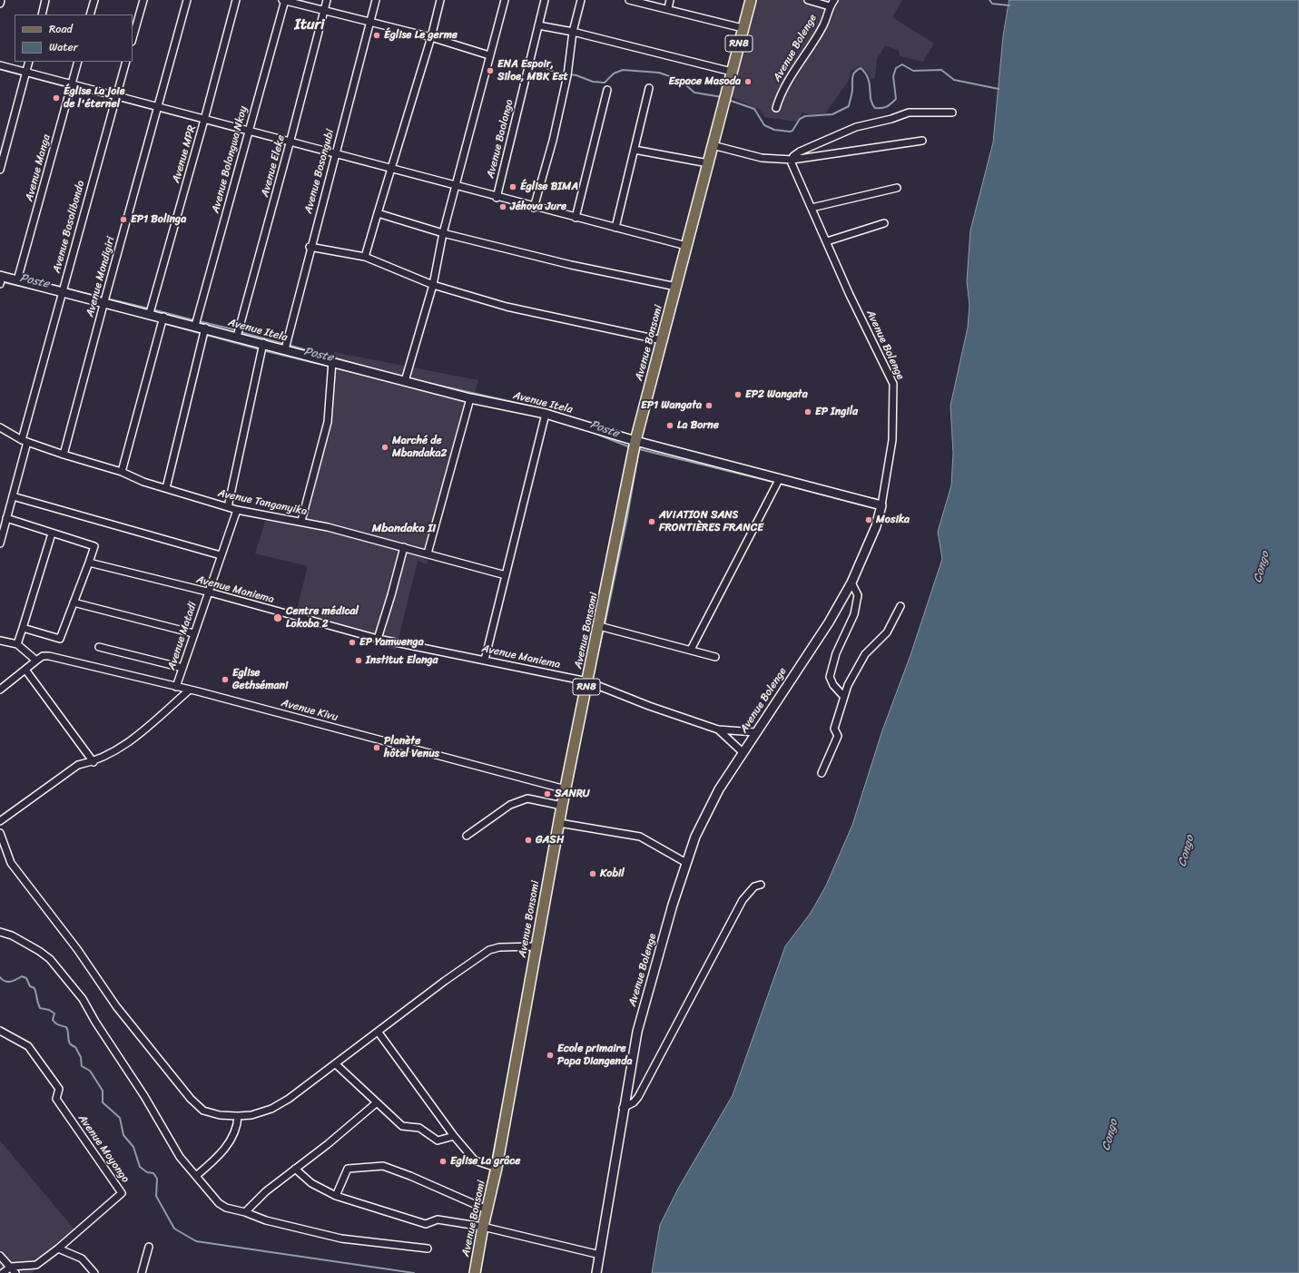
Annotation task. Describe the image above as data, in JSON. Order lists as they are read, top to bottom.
{
  "streets": {
    "main road": ["RN8", "Avenue Bonsomi"],
    "street": [
      "Avenue Bolenge",
      "Avenue Baolongo",
      "Avenue MPR",
      "Avenue Bolongwa Nkoy",
      "Avenue Eleke",
      "Avenue Manga",
      "Avenue Bosongubi",
      "Avenue Bosolibondo",
      "Avenue Mondigiri",
      "Avenue Itela",
      "Avenue Tanganyika",
      "Avenue Maniema",
      "Avenue Matadi",
      "Avenue Kivu",
      "Avenue Moyongo"
    ]
  },
  "crossings": [
    ["Avenue Bolenge", "Avenue Itela"],
    ["Avenue MPR", "Avenue Itela"],
    ["Avenue Bolongwa Nkoy", "Avenue Itela"],
    ["Avenue Eleke", "Avenue Itela"],
    ["Avenue Manga", "Avenue Itela"],
    ["Avenue Bosongubi", "Avenue Itela"],
    ["Avenue Bosolibondo", "Avenue Itela"],
    ["Avenue Bosolibondo", "Avenue Tanganyika"],
    ["Avenue Mondigiri", "Avenue Itela"],
    ["Avenue Mondigiri", "Avenue Tanganyika"],
    ["Avenue Itela", "Avenue Bonsomi"],
    ["Avenue Bonsomi", "Avenue Maniema"],
    ["Avenue Bonsomi", "Avenue Kivu"],
    ["Avenue Tanganyika", "Avenue Matadi"],
    ["Avenue Maniema", "Avenue Matadi"],
    ["Avenue Matadi", "Avenue Kivu"]
  ],
  "districts": ["Ituri", "Mbandaka II"],
  "water": ["Poste", "Congo"],
  "places": [
    "Église Le germe",
    "ENA Espoir, Siloe, MBK Est",
    "Espace Masoda",
    "Église La joie de l'éternel",
    "Église BIMA",
    "Jéhova Jure",
    "EP1 Bolinga",
    "EP2 Wangata",
    "EP1 Wangata",
    "EP Ingila",
    "La Borne",
    "Marché de Mbandaka2",
    "Mosika",
    "AVIATION SANS FRONTIÈRES FRANCE",
    "Centre médical Lokoba 2",
    "EP Yamwenga",
    "Institut Elanga",
    "Eglise Gethsémani",
    "Planète hôtel Venus",
    "SANRU",
    "GASH",
    "Kobil",
    "Ecole primaire Papa Diangenda",
    "Eglise La grâce"
  ],
  "legend": ["Road", "Water"]
}
